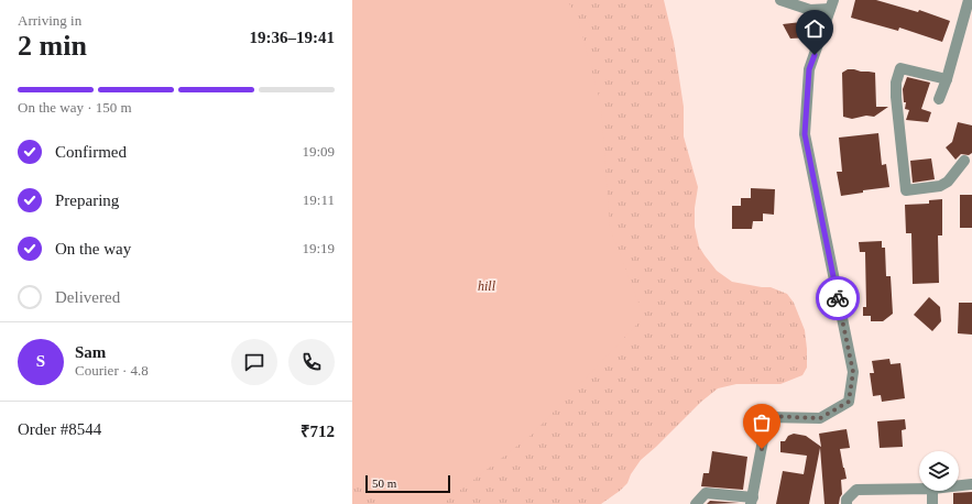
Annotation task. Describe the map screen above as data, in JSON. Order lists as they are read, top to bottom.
{
  "parks": ["hill"],
  "scale_bar": "50 m",
  "page": {
    "heading": ["2 min", "Arriving in", "19:36–19:41"],
    "panel": [
      "Sam",
      "Courier · 4.8",
      "Order #8544",
      "₹712"
    ],
    "bar": "On the way · 150 m",
    "list": [
      ["Confirmed", "19:09"],
      ["Preparing", "19:11"],
      ["On the way", "19:19"],
      "Delivered"
    ],
    "round": "S",
    "scale": "50 m"
  }
}
